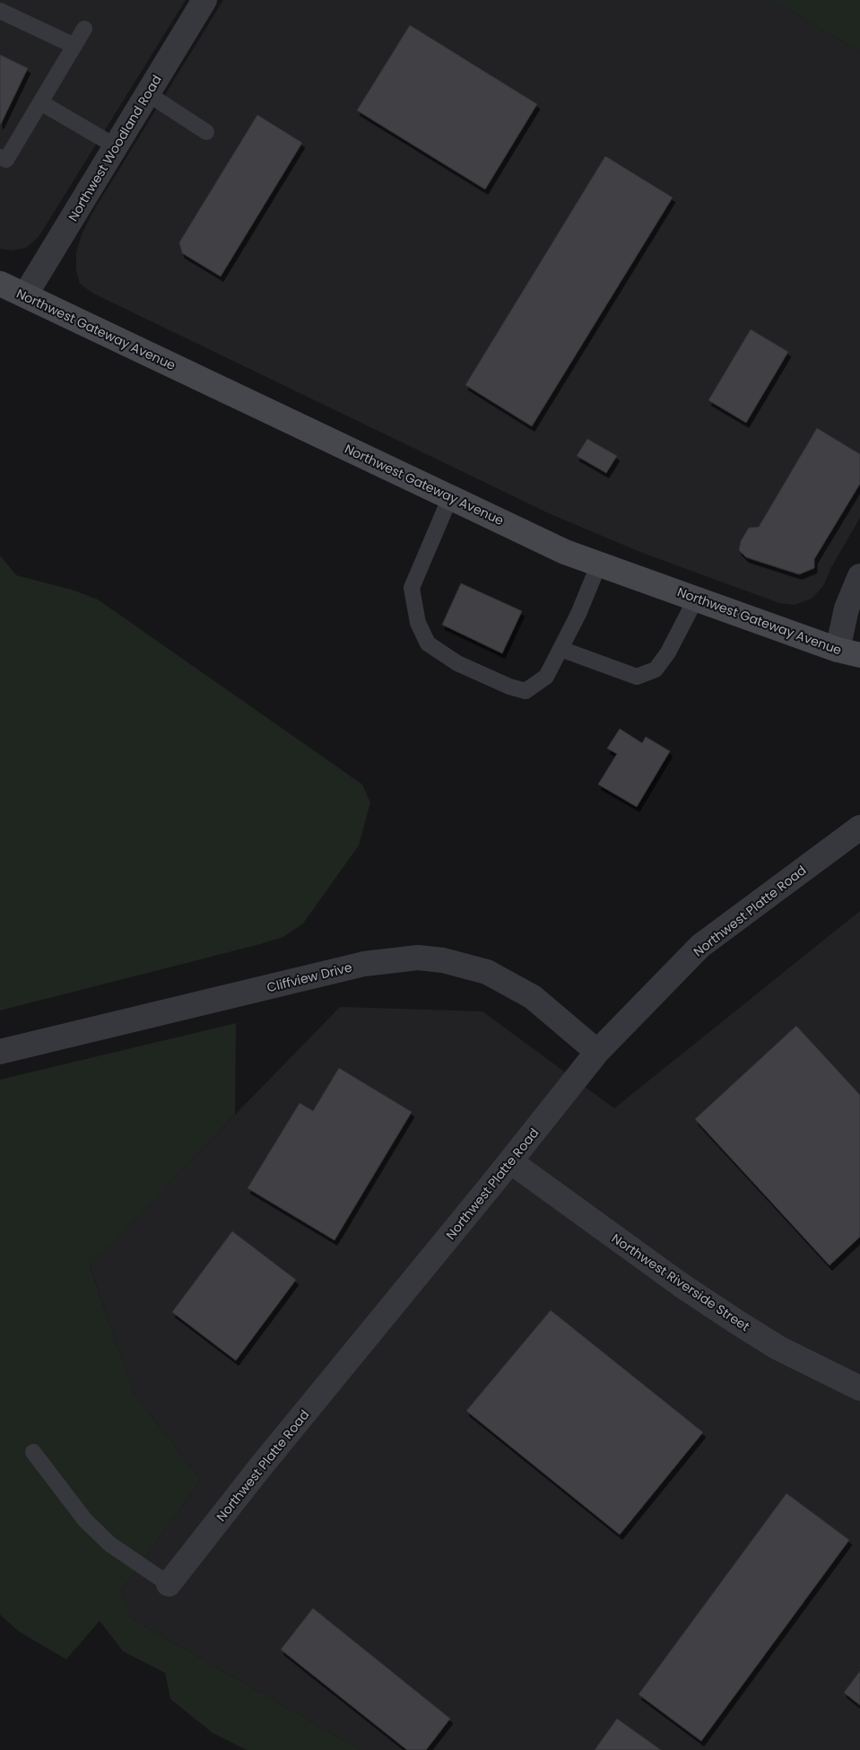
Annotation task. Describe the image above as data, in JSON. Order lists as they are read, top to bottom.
{
  "streets": {
    "main road": ["Northwest Gateway Avenue"],
    "street": [
      "Northwest Woodland Road",
      "Northwest Platte Road",
      "Cliffview Drive",
      "Northwest Riverside Street"
    ]
  },
  "crossings": [
    ["Northwest Woodland Road", "Northwest Gateway Avenue"],
    ["Northwest Platte Road", "Cliffview Drive"],
    ["Northwest Platte Road", "Northwest Riverside Street"]
  ]
}
